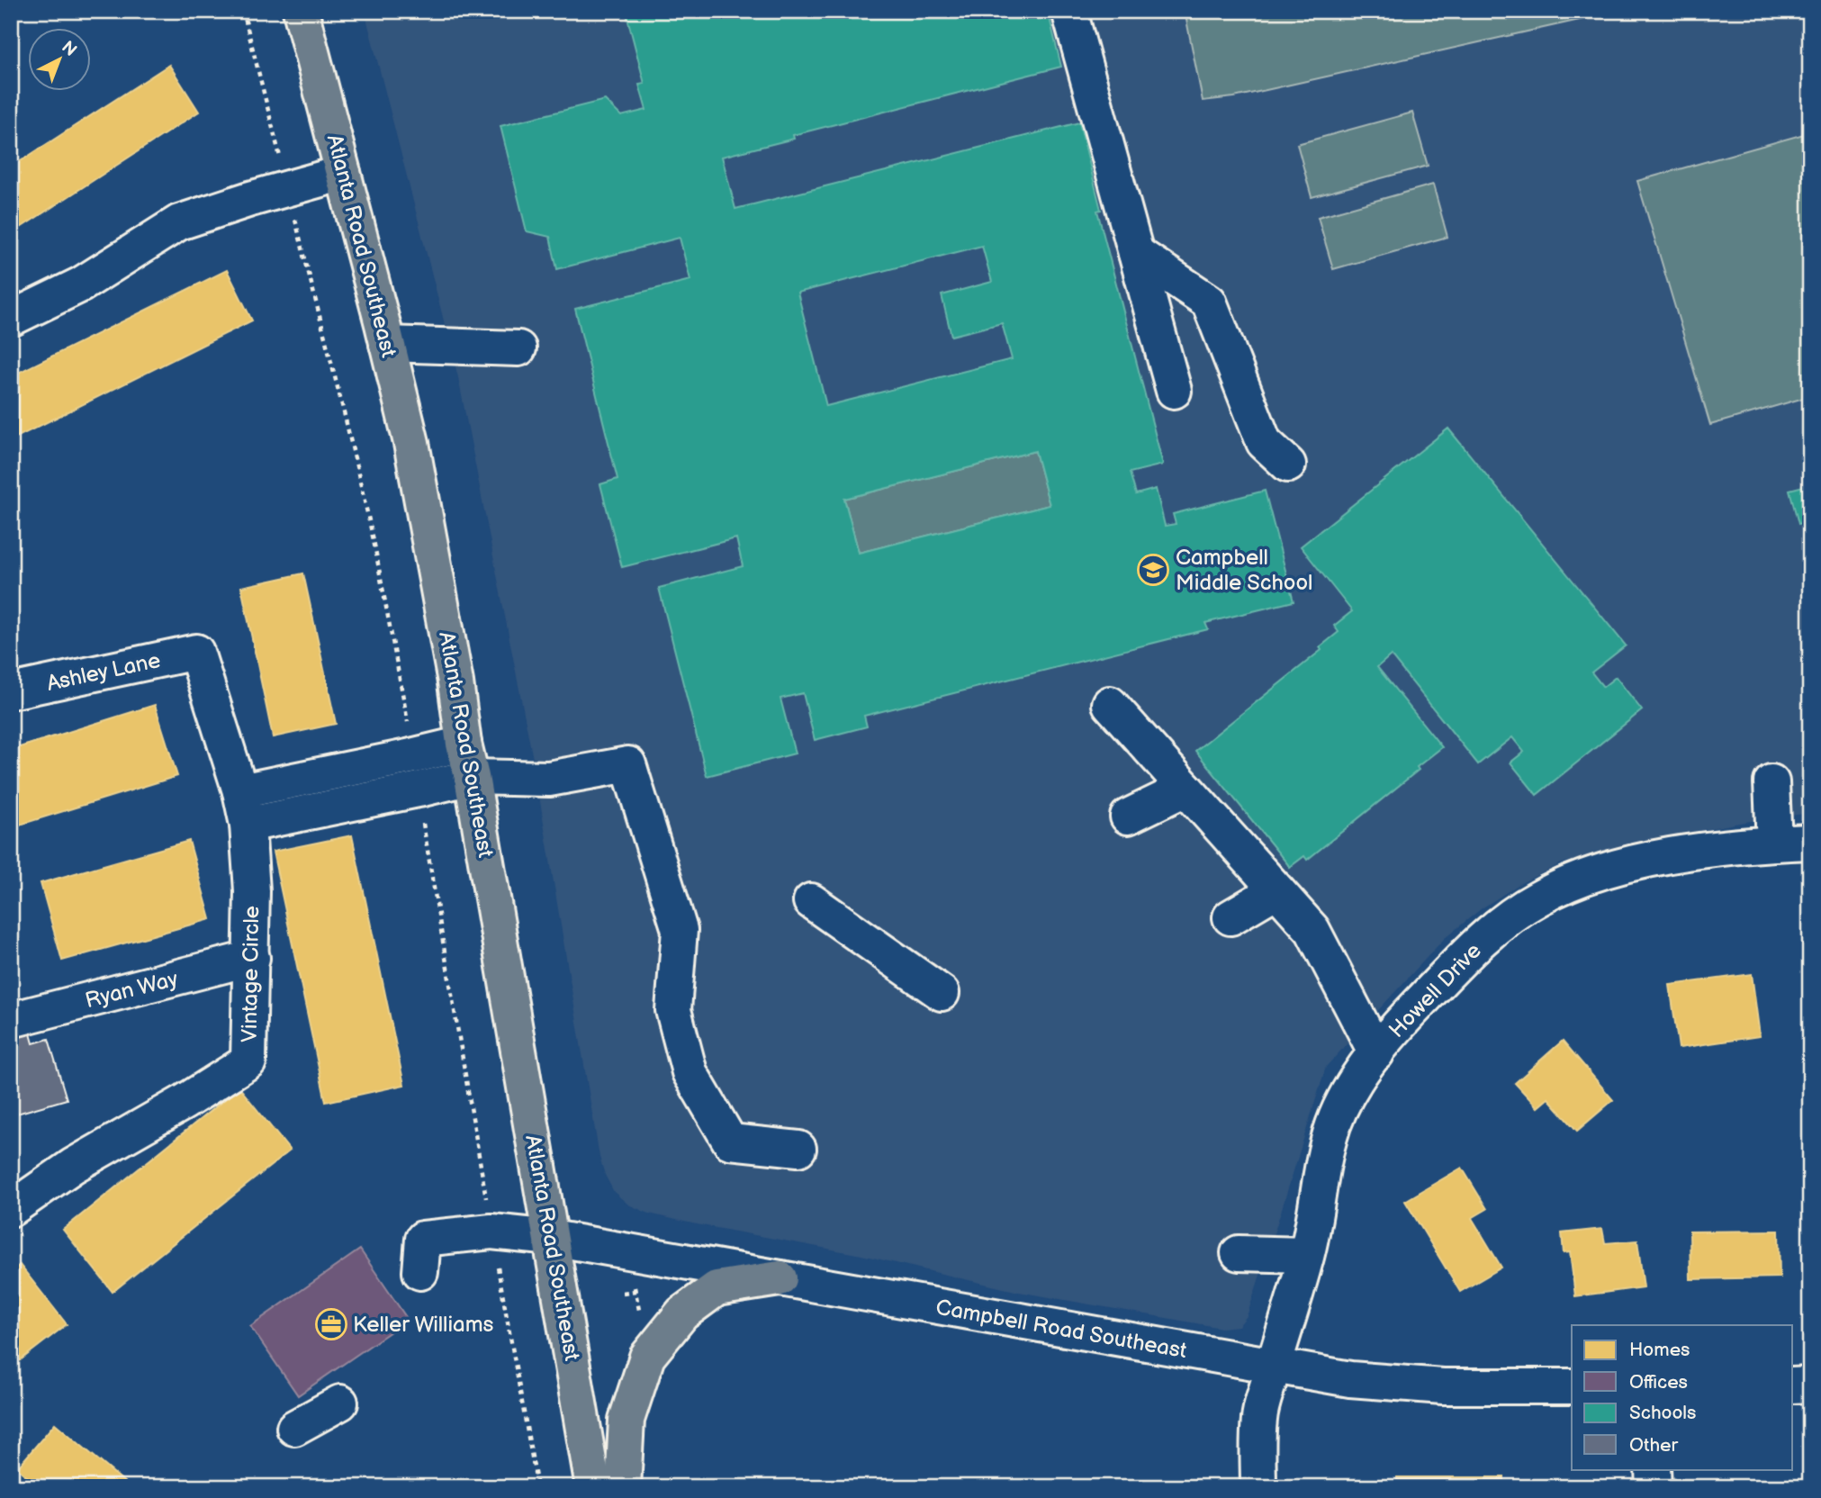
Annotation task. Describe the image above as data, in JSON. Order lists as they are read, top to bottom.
{
  "streets": {
    "main road": ["Atlanta Road Southeast"],
    "street": [
      "Ashley Lane",
      "Vintage Circle",
      "Ryan Way",
      "Howell Drive",
      "Campbell Road Southeast"
    ]
  },
  "crossings": [
    ["Atlanta Road Southeast", "Campbell Road Southeast"],
    ["Ashley Lane", "Vintage Circle"],
    ["Vintage Circle", "Ryan Way"],
    ["Howell Drive", "Campbell Road Southeast"]
  ],
  "places": {
    "school or university": ["Campbell Middle School"],
    "office": ["Keller Williams"]
  },
  "legend": [
    "Homes",
    "Offices",
    "Schools",
    "Other"
  ],
  "north": "top right"
}
